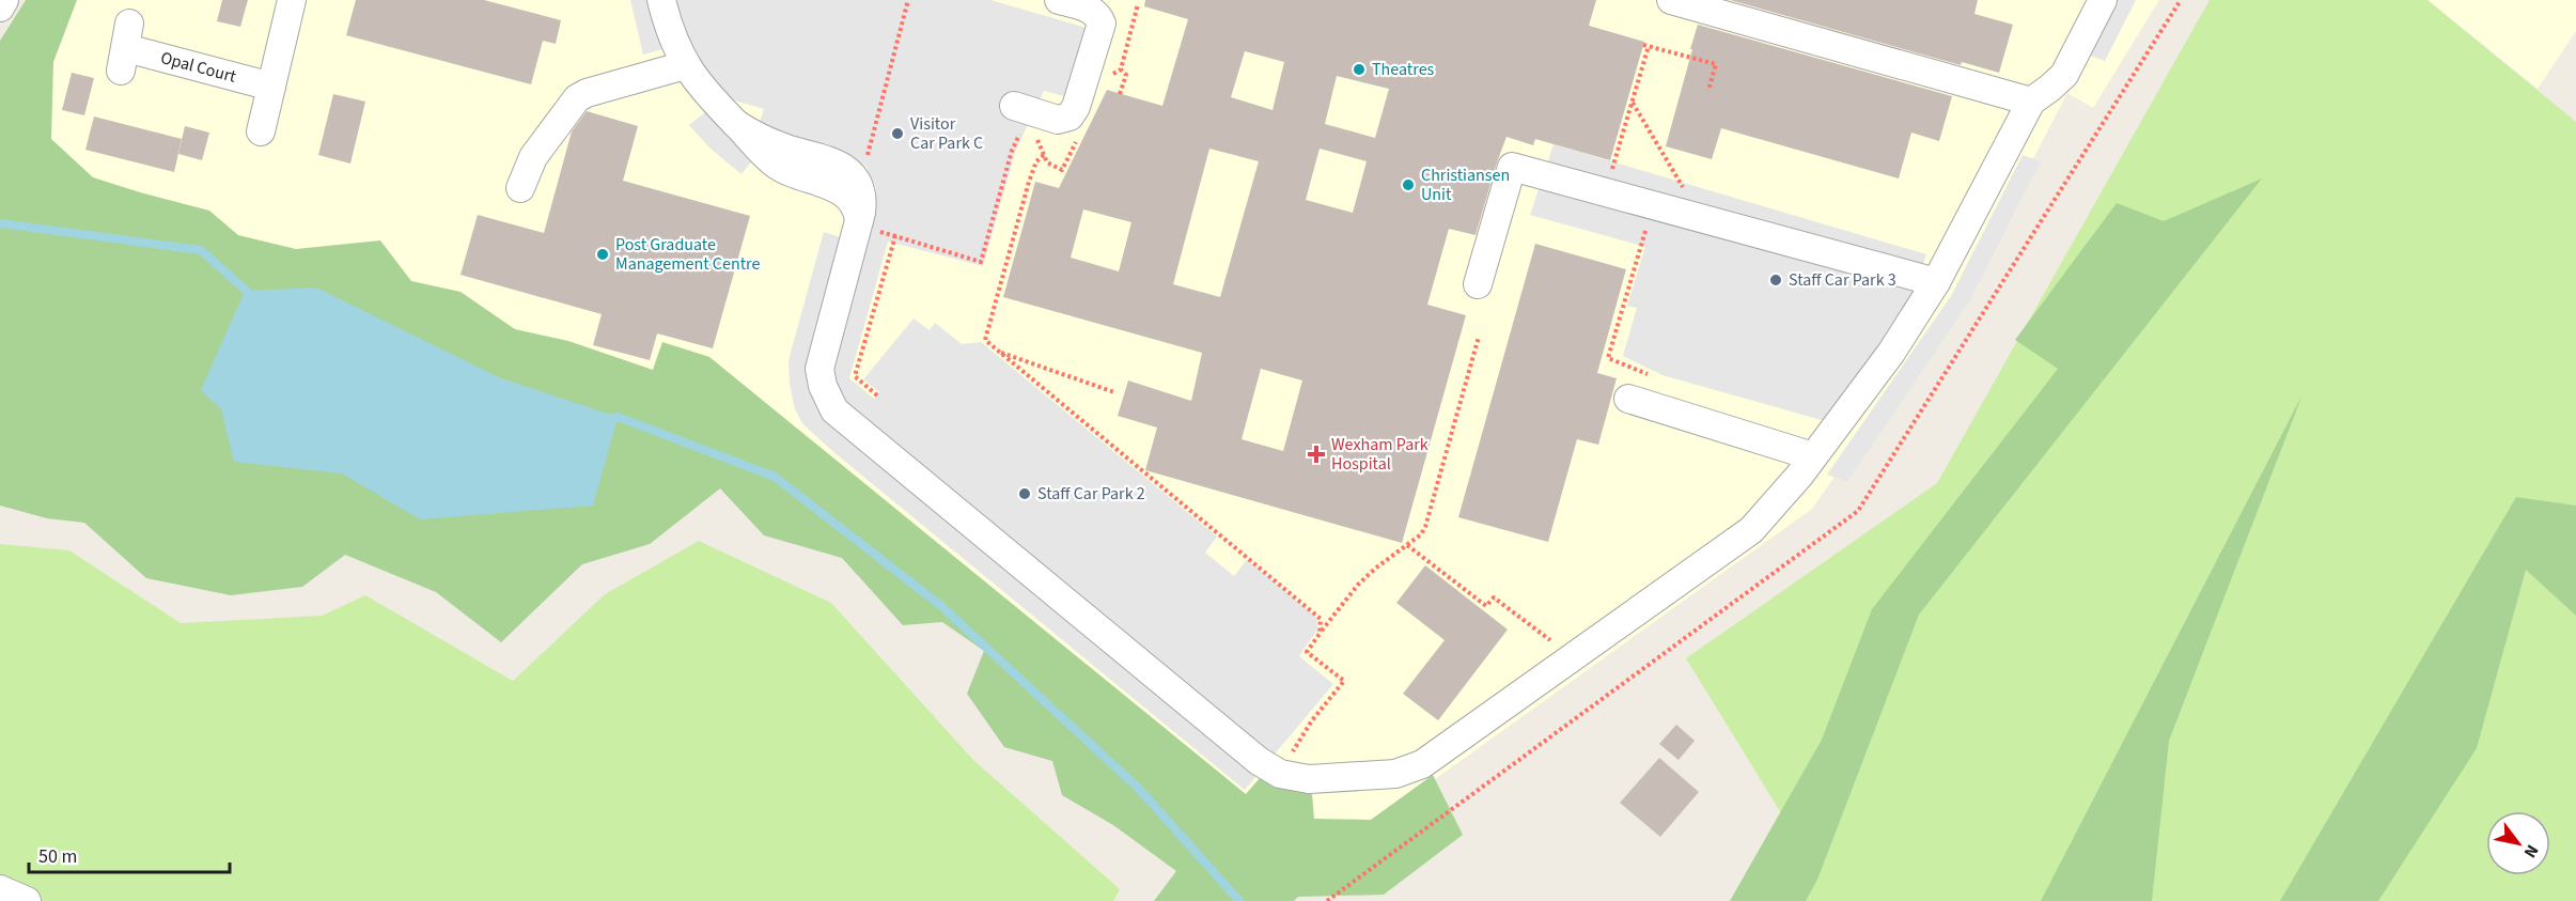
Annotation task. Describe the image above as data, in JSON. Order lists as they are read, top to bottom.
{
  "streets": {
    "street": ["Opal Court"]
  },
  "places": {
    "other": [
      "Theatres",
      "Visitor Car Park C",
      "Christiansen Unit",
      "Post Graduate Management Centre",
      "Staff Car Park 3",
      "Staff Car Park 2"
    ],
    "health": ["Wexham Park Hospital"]
  },
  "scale_bar": "50 m",
  "north": "bottom right"
}
